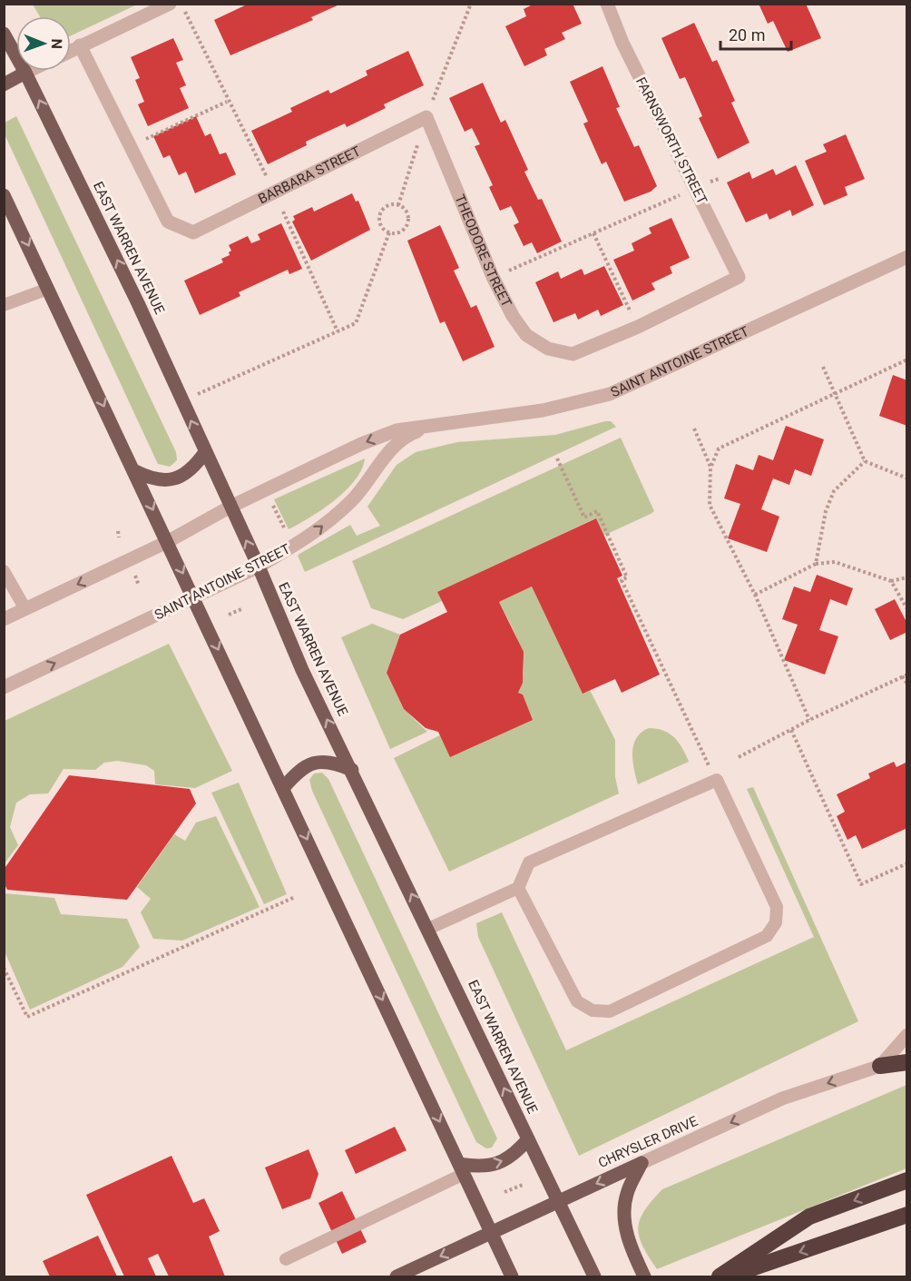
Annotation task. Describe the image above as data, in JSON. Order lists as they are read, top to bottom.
{
  "streets": {
    "main road": ["EAST WARREN AVENUE", "CHRYSLER DRIVE"],
    "street": [
      "FARNSWORTH STREET",
      "BARBARA STREET",
      "THEODORE STREET",
      "SAINT ANTOINE STREET"
    ]
  },
  "crossings": [
    ["FARNSWORTH STREET", "THEODORE STREET"],
    ["BARBARA STREET", "THEODORE STREET"],
    ["EAST WARREN AVENUE", "SAINT ANTOINE STREET"],
    ["EAST WARREN AVENUE", "CHRYSLER DRIVE"]
  ],
  "one_way": ["CHRYSLER DRIVE"],
  "scale_bar": "20 m",
  "north": "right"
}
